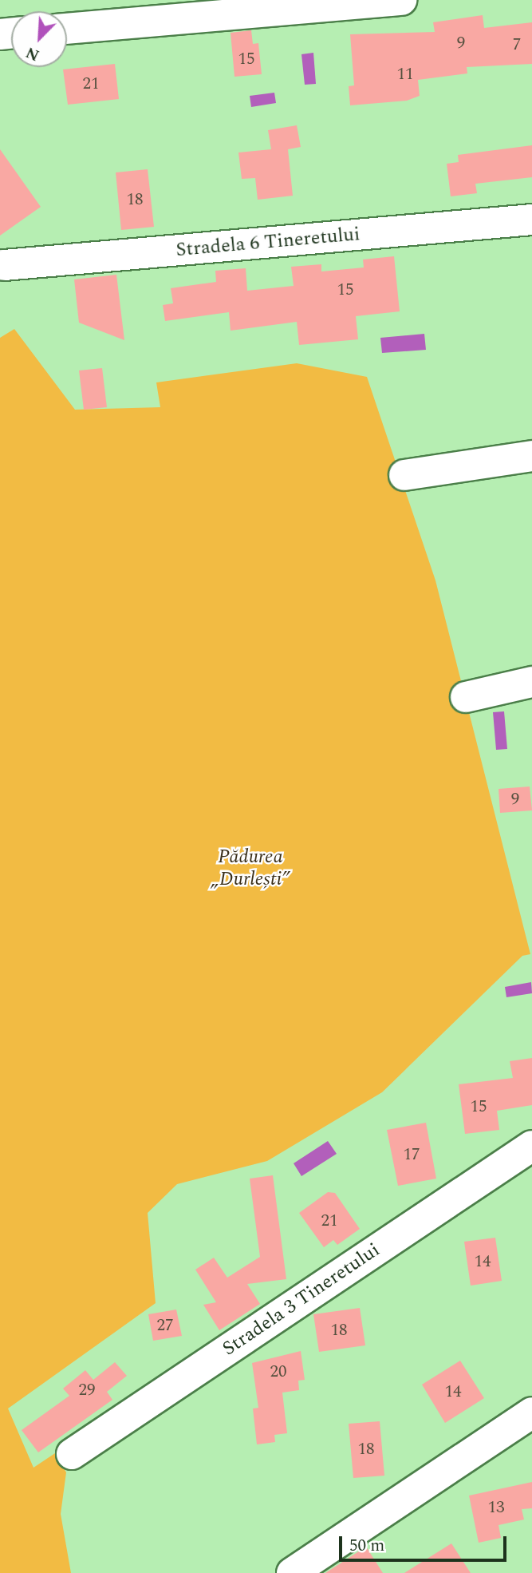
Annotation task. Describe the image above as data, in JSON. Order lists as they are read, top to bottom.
{
  "streets": {
    "street": ["Stradela 6 Tineretului", "Stradela 3 Tineretului"]
  },
  "parks": ["Pădurea „Durlești”"],
  "house_numbers": [
    "9",
    "7",
    "15",
    "11",
    "21",
    "18",
    "15",
    "9",
    "15",
    "17",
    "21",
    "14",
    "27",
    "18",
    "20",
    "29",
    "14",
    "18",
    "13"
  ],
  "scale_bar": "50 m",
  "north": "bottom left"
}
